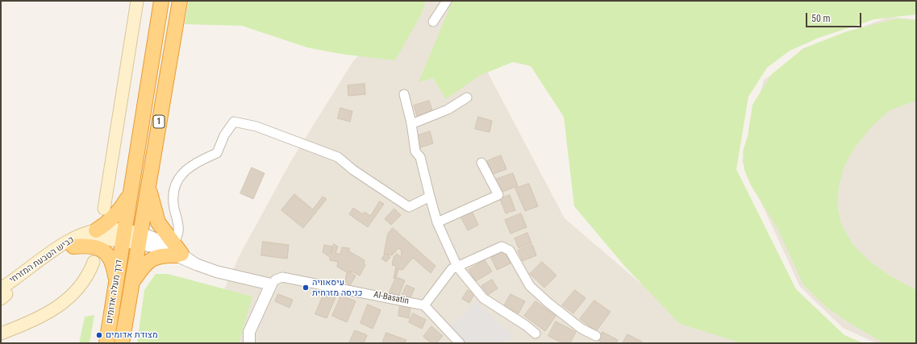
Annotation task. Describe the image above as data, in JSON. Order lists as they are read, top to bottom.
{
  "streets": {
    "highway": ["1", "דרך מעלה אדומים"],
    "main road": ["כביש הטבעת המזרחי"],
    "street": ["Al-Basatin"]
  },
  "crossings": [
    ["1", "כביש הטבעת המזרחי"],
    ["1", "דרך מעלה אדומים"],
    ["כביש הטבעת המזרחי", "דרך מעלה אדומים"]
  ],
  "places": ["עיסאוויה כניסה מזרחית", "מצודת אדומים"],
  "scale_bar": "50 m"
}
